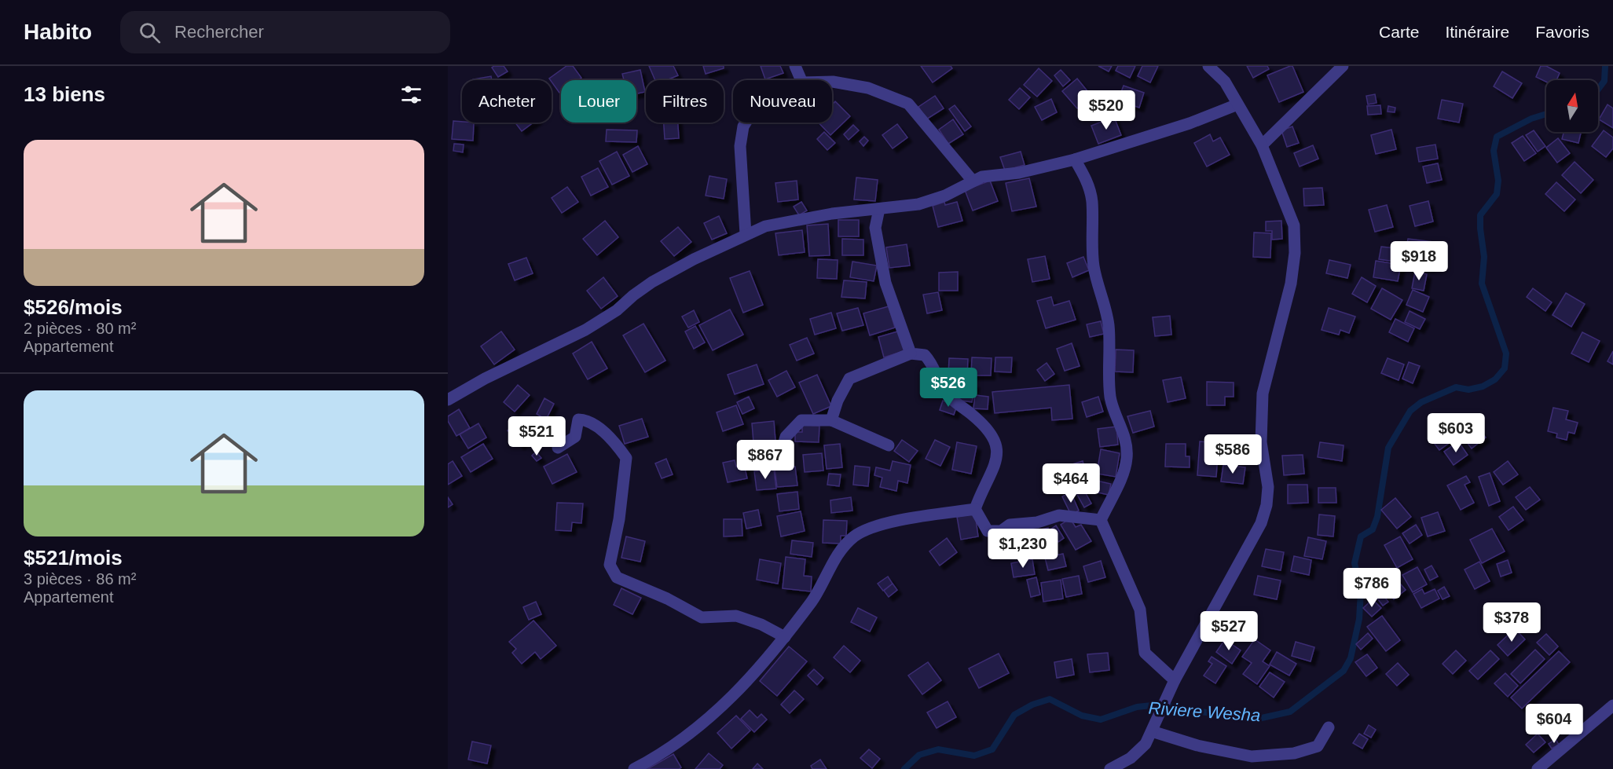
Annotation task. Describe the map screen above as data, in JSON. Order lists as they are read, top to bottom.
{
  "water": ["Riviere Wesha"],
  "north": "top",
  "page": {
    "header": "Habito",
    "search": "Rechercher",
    "nav": ["Carte", "Itinéraire", "Favoris"],
    "heading": "13 biens",
    "chip": [
      "Acheter",
      "Louer",
      "Filtres",
      "Nouveau"
    ],
    "price": [
      "$520",
      "$918",
      "$526",
      "$603",
      "$521",
      "$586",
      "$867",
      "$464",
      "$1,230",
      "$786",
      "$378",
      "$527",
      "$604"
    ],
    "list": [
      {
        "name": "$526/mois",
        "note": "2 pièces · 80 m² · Appartement"
      },
      {
        "name": "$521/mois",
        "note": "3 pièces · 86 m² · Appartement"
      }
    ]
  }
}
